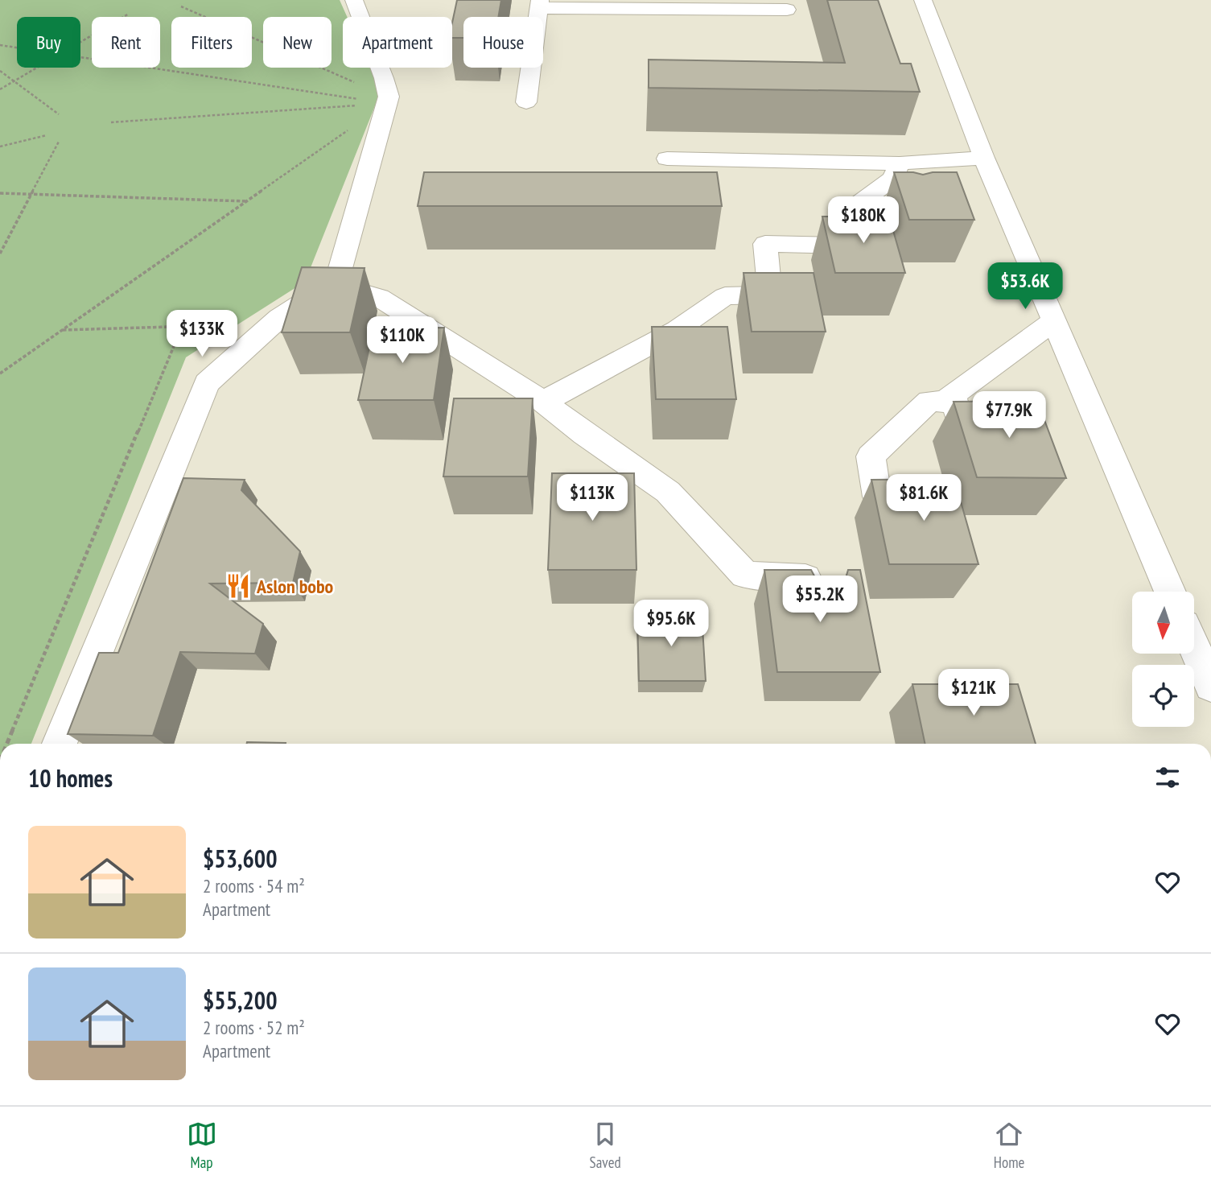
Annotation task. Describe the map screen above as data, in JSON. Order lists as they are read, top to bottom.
{
  "places": {
    "restaurant": ["Aslon bobo"]
  },
  "north": "bottom",
  "page": {
    "chip": [
      "Buy",
      "Rent",
      "Filters",
      "New",
      "Apartment",
      "House"
    ],
    "price": [
      "$180K",
      "$53.6K",
      "$133K",
      "$110K",
      "$77.9K",
      "$113K",
      "$81.6K",
      "$55.2K",
      "$95.6K",
      "$121K"
    ],
    "heading": "10 homes",
    "list": [
      {
        "name": "$53,600",
        "note": "2 rooms · 54 m² · Apartment"
      },
      {
        "name": "$55,200",
        "note": "2 rooms · 52 m² · Apartment"
      }
    ],
    "tabs": ["Map", "Saved", "Home"]
  }
}
